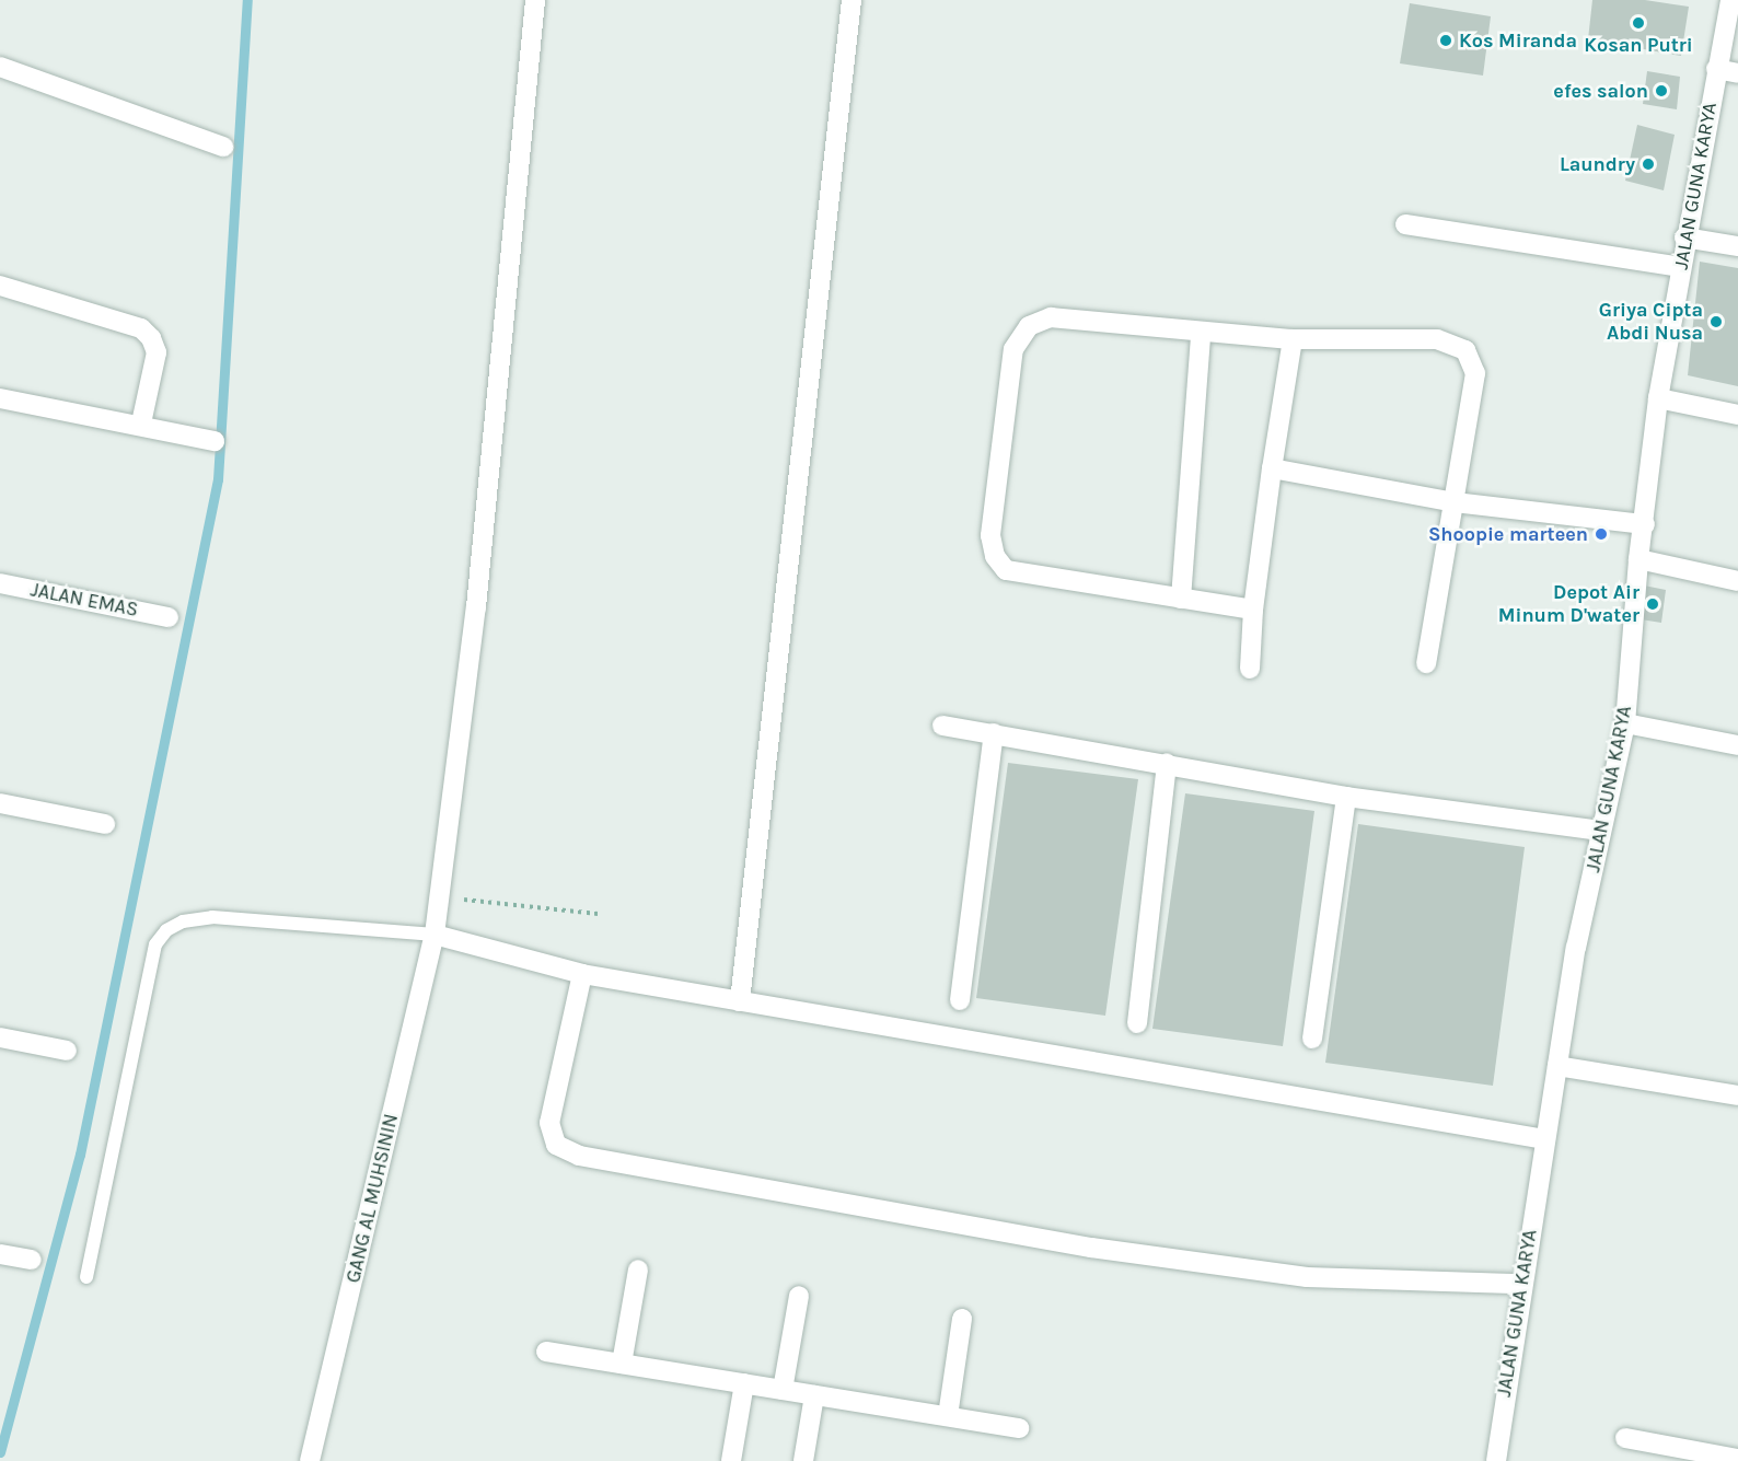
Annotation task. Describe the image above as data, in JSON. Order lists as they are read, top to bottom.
{
  "streets": {
    "street": ["JALAN GUNA KARYA", "JALAN EMAS", "GANG AL MUHSININ"]
  },
  "places": [
    "Kosan Putri",
    "Kos Miranda",
    "efes salon",
    "Laundry",
    "Griya Cipta Abdi Nusa",
    "Shoopie marteen",
    "Depot Air Minum D'water"
  ]
}
